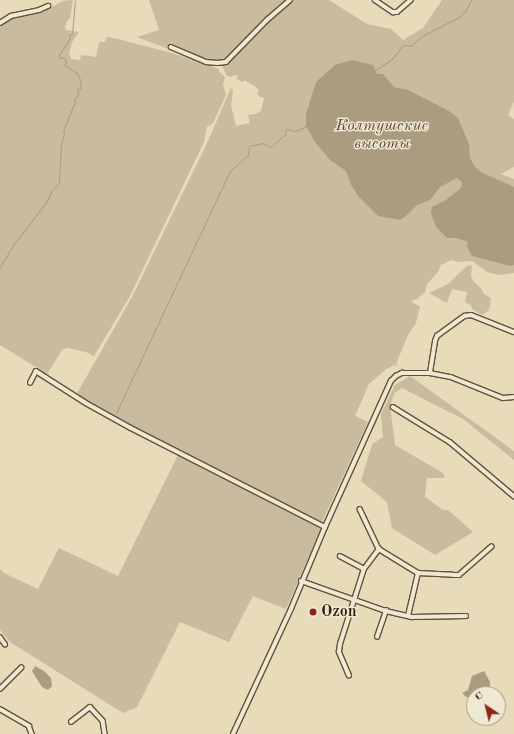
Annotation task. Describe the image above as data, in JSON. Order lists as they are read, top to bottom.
{
  "parks": ["Колтушские высоты"],
  "places": ["Ozon"],
  "north": "top left"
}
